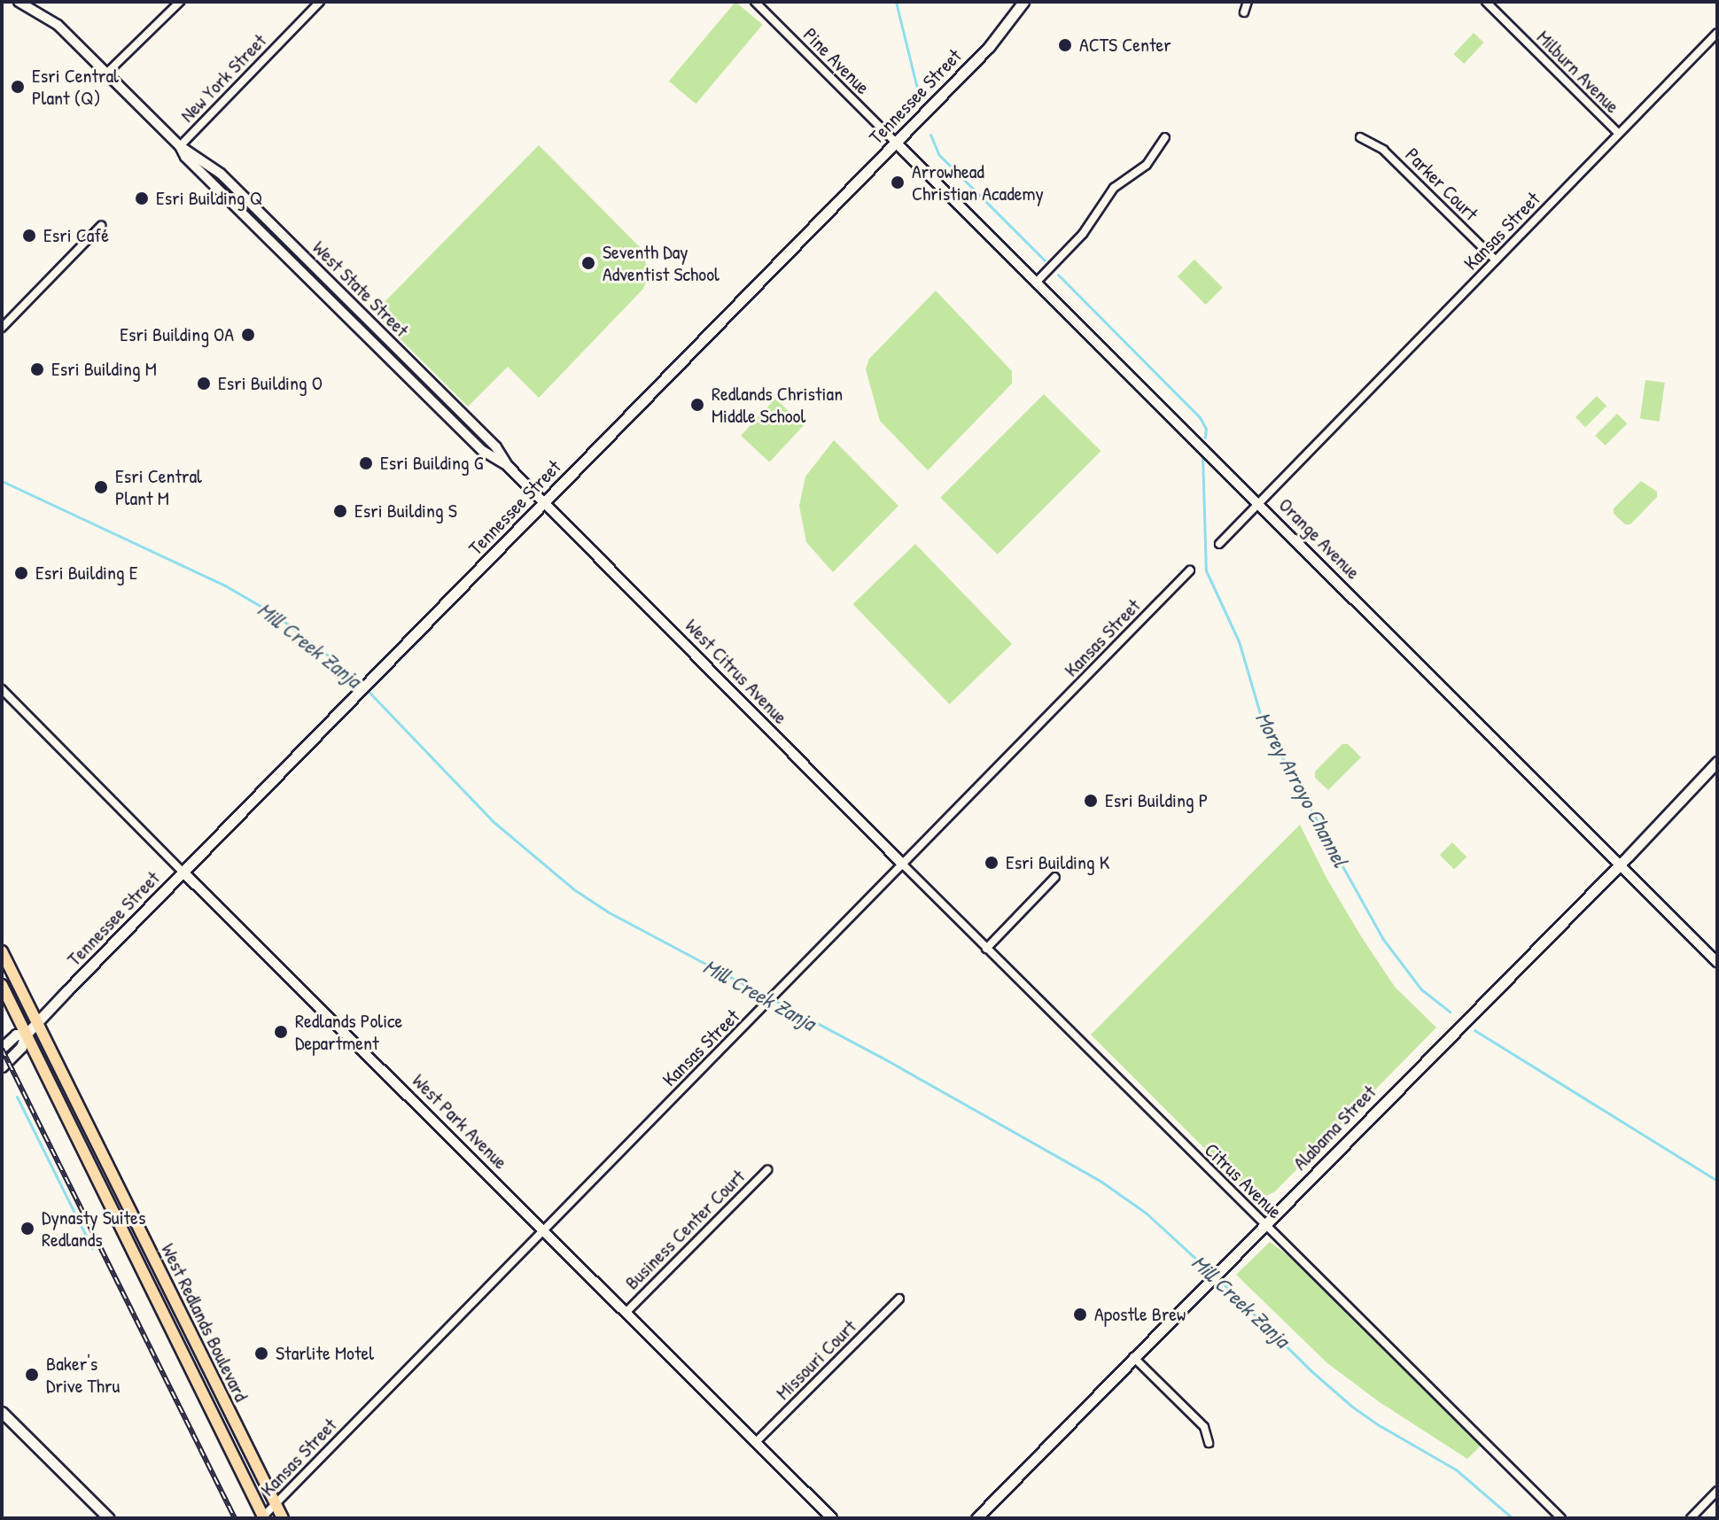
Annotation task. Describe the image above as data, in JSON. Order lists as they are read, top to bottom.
{
  "streets": {
    "main road": ["Tennessee Street", "Alabama Street", "West Redlands Boulevard"],
    "street": [
      "Pine Avenue",
      "Milburn Avenue",
      "New York Street",
      "Parker Court",
      "Kansas Street",
      "West State Street",
      "Orange Avenue",
      "West Citrus Avenue",
      "West Park Avenue",
      "Citrus Avenue",
      "Business Center Court",
      "Missouri Court"
    ]
  },
  "crossings": [
    ["Pine Avenue", "Tennessee Street"],
    ["Pine Avenue", "Orange Avenue"],
    ["Milburn Avenue", "Kansas Street"],
    ["New York Street", "West State Street"],
    ["Tennessee Street", "West State Street"],
    ["Tennessee Street", "Orange Avenue"],
    ["Tennessee Street", "West Citrus Avenue"],
    ["Tennessee Street", "West Park Avenue"],
    ["Tennessee Street", "West Redlands Boulevard"],
    ["Parker Court", "Kansas Street"],
    ["Kansas Street", "Orange Avenue"],
    ["Kansas Street", "West Citrus Avenue"],
    ["Kansas Street", "West Park Avenue"],
    ["Kansas Street", "Citrus Avenue"],
    ["Kansas Street", "West Redlands Boulevard"],
    ["West State Street", "West Citrus Avenue"],
    ["Orange Avenue", "Alabama Street"],
    ["West Citrus Avenue", "Citrus Avenue"],
    ["West Park Avenue", "Business Center Court"],
    ["West Park Avenue", "Missouri Court"],
    ["Alabama Street", "Citrus Avenue"]
  ],
  "water": ["Mill Creek Zanja", "Morey Arroyo Channel"],
  "places": [
    "ACTS Center",
    "Esri Central Plant (Q)",
    "Arrowhead Christian Academy",
    "Esri Building Q",
    "Esri Café",
    "Seventh Day Adventist School",
    "Esri Building OA",
    "Esri Building M",
    "Esri Building O",
    "Redlands Christian Middle School",
    "Esri Building G",
    "Esri Central Plant M",
    "Esri Building S",
    "Esri Building E",
    "Esri Building P",
    "Esri Building K",
    "Redlands Police Department",
    "Dynasty Suites Redlands",
    "Apostle Brew",
    "Starlite Motel",
    "Baker's Drive Thru"
  ]
}
